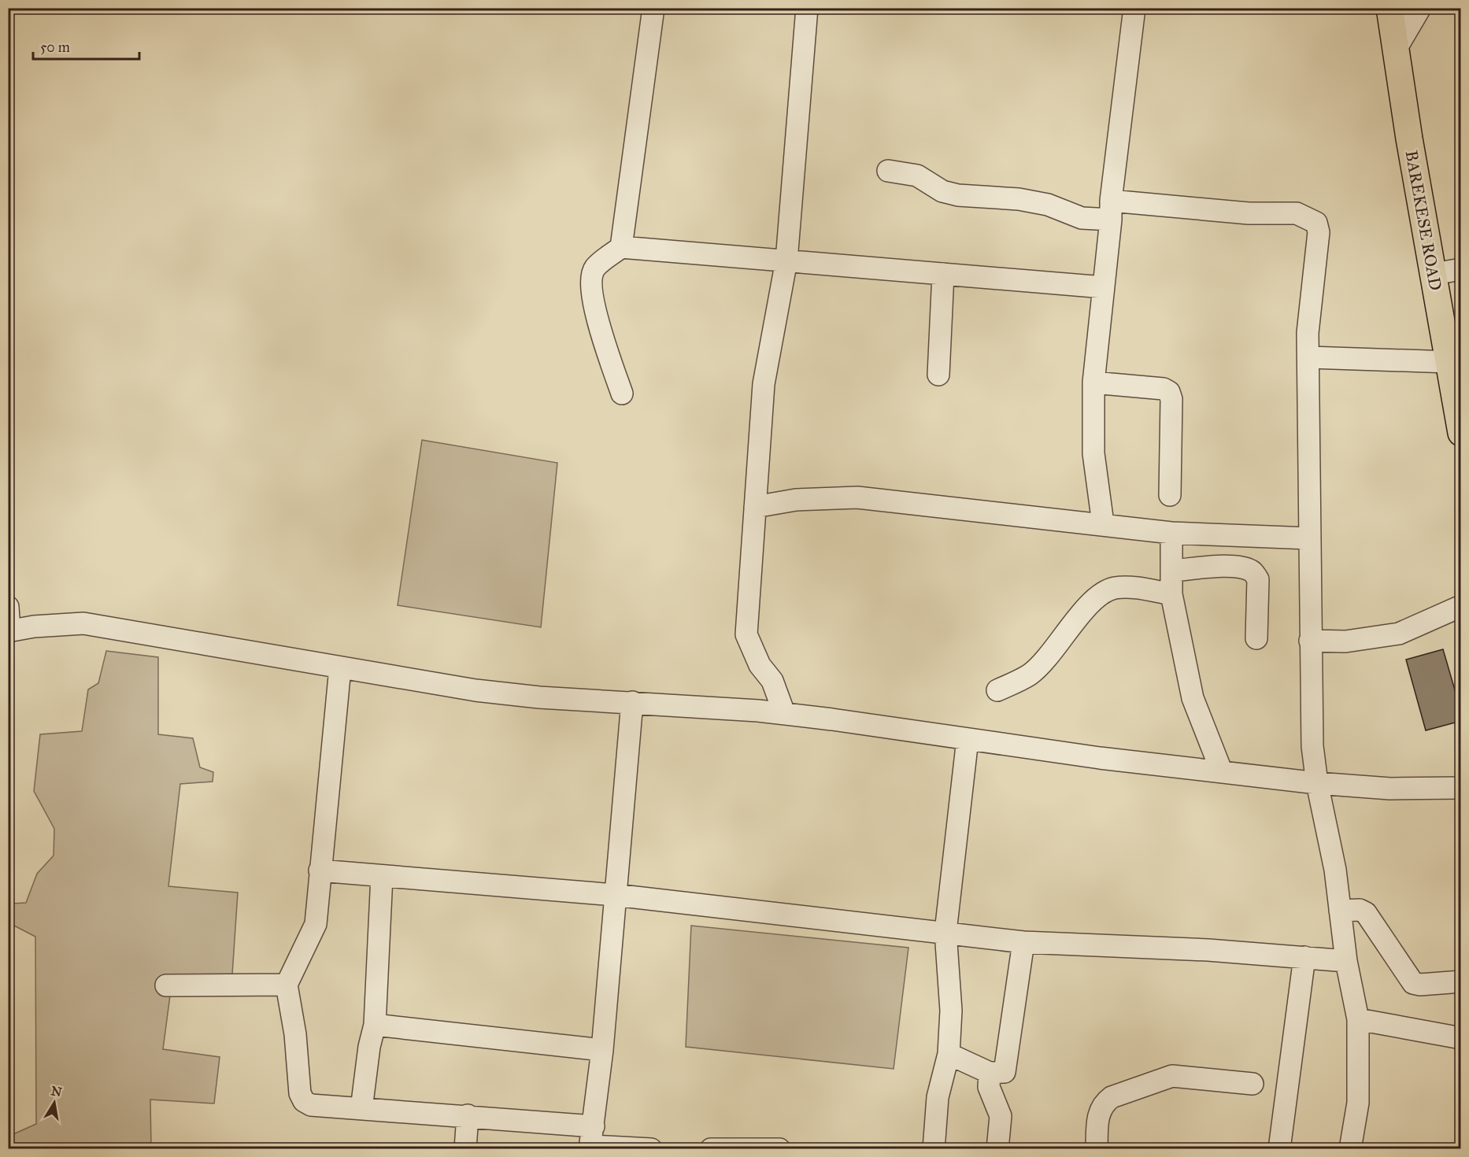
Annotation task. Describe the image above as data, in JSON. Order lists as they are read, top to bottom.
{
  "streets": {
    "main road": ["BAREKESE ROAD"]
  },
  "scale_bar": "50 m",
  "north": "top"
}
